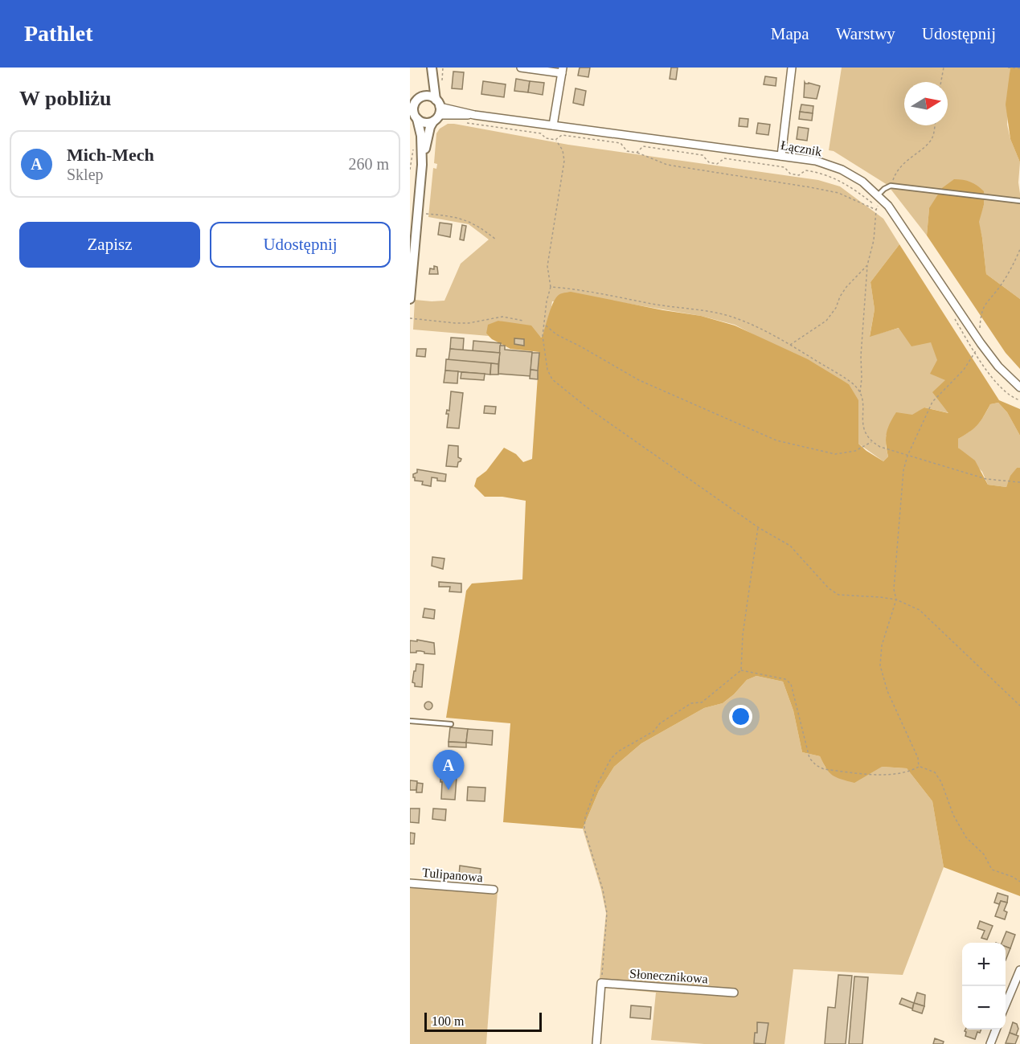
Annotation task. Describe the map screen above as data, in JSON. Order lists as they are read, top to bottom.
{
  "streets": {
    "street": ["Łącznik", "Tulipanowa", "Słonecznikowa"]
  },
  "scale_bar": "100 m",
  "north": "right",
  "page": {
    "header": "Pathlet",
    "nav": ["Mapa", "Warstwy", "Udostępnij"],
    "heading": "W pobliżu",
    "list": [
      {
        "mark": "A",
        "name": "Mich-Mech",
        "note": "Sklep",
        "value": "260 m"
      }
    ],
    "buttons": ["Zapisz", "Udostępnij"],
    "pins": "A",
    "map_buttons": ["+", "−"],
    "scale": "100 m"
  }
}
